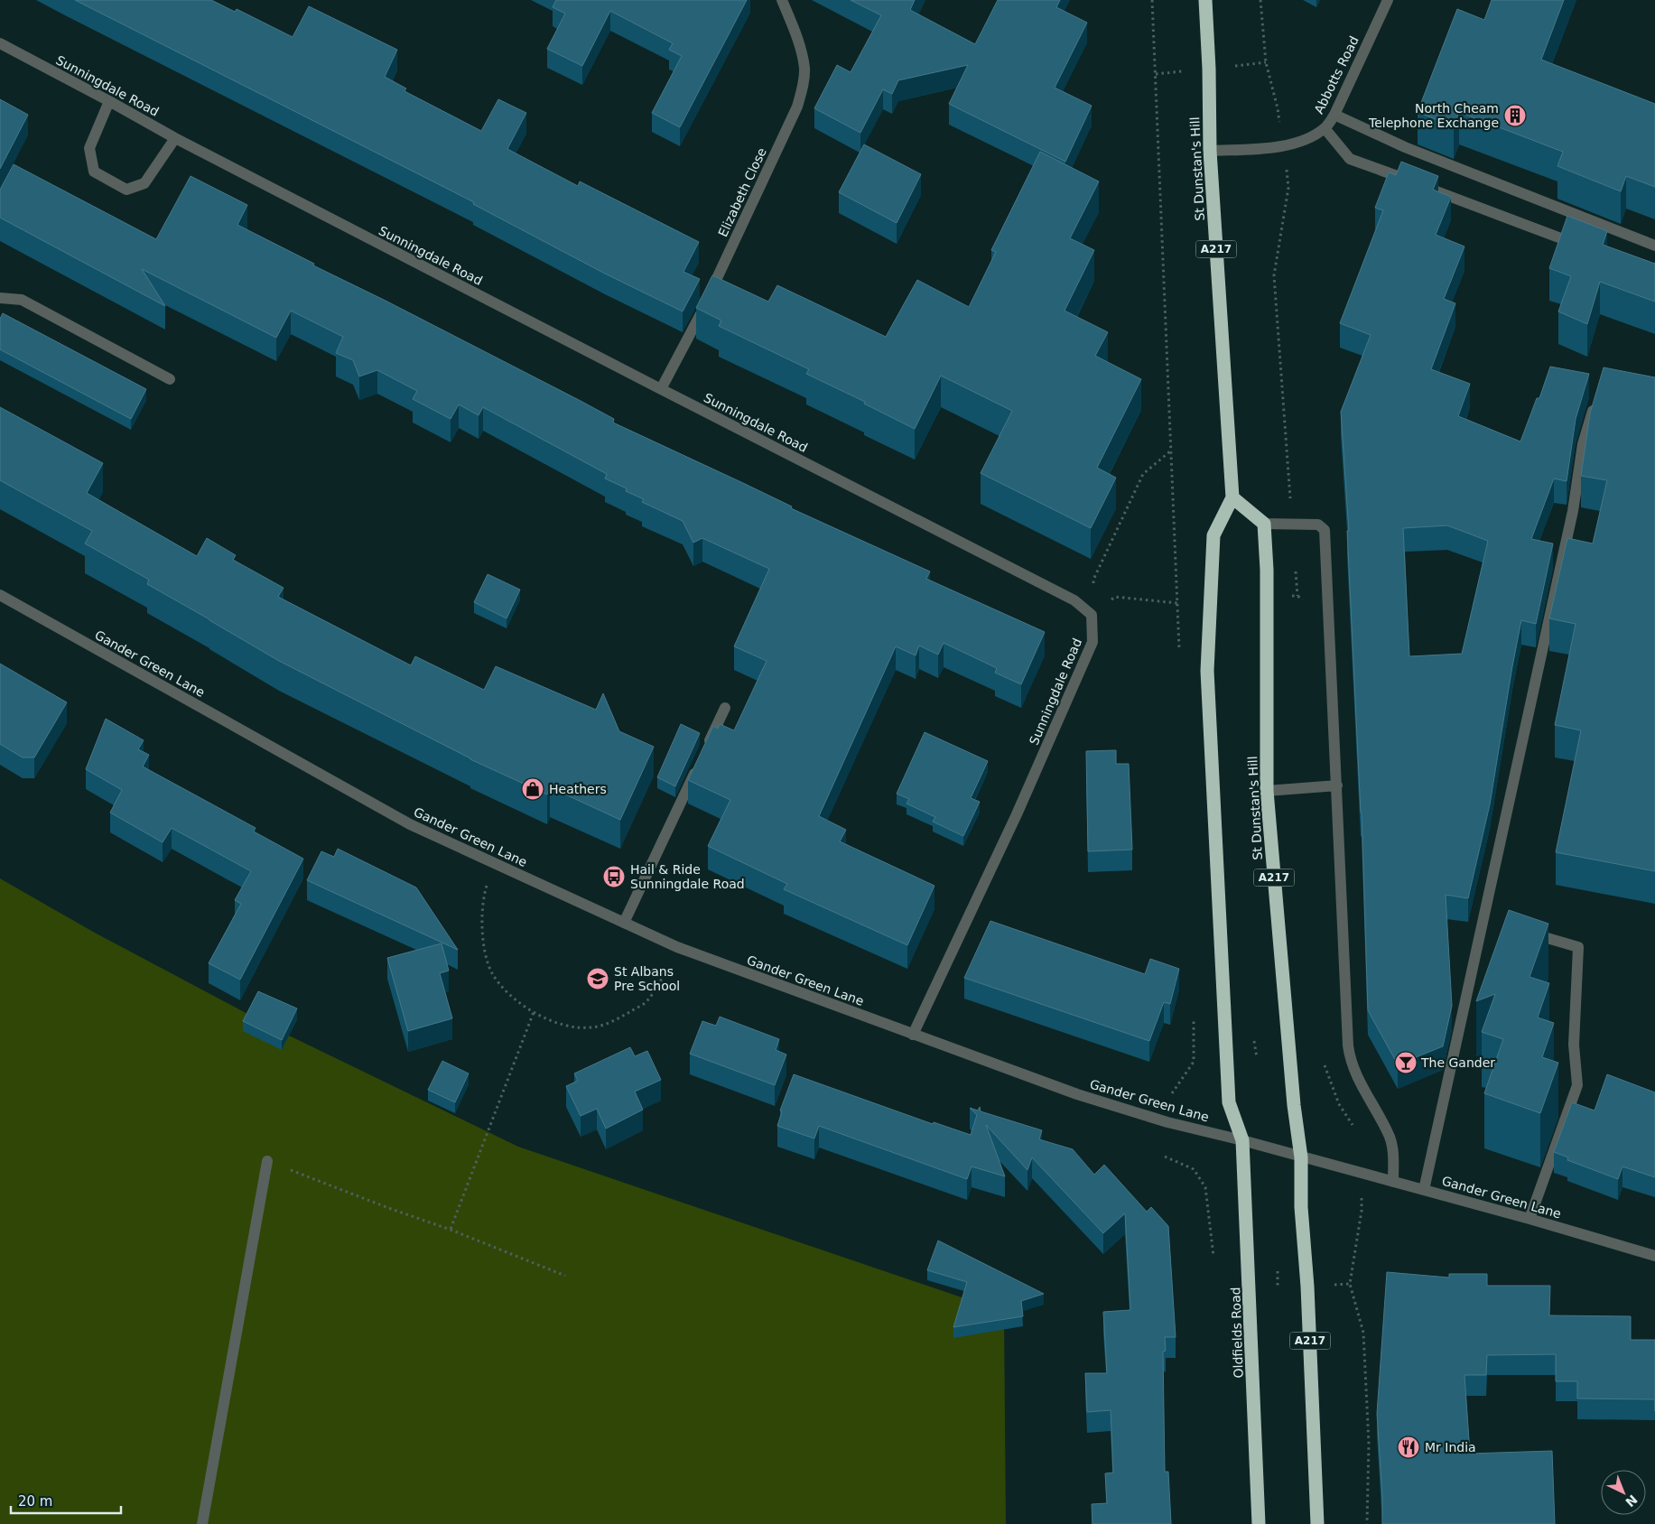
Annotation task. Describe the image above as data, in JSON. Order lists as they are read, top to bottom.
{
  "streets": {
    "highway": ["St Dunstan's Hill", "A217", "Oldfields Road"],
    "street": [
      "Abbotts Road",
      "Sunningdale Road",
      "Elizabeth Close",
      "Gander Green Lane"
    ]
  },
  "crossings": [
    ["Abbotts Road", "St Dunstan's Hill"],
    ["Sunningdale Road", "Elizabeth Close"],
    ["Sunningdale Road", "Gander Green Lane"],
    ["St Dunstan's Hill", "A217"],
    ["St Dunstan's Hill", "Gander Green Lane"],
    ["A217", "Gander Green Lane"],
    ["Gander Green Lane", "Oldfields Road"]
  ],
  "places": {
    "building": ["North Cheam Telephone Exchange"],
    "shop": ["Heathers"],
    "bus stop": ["Hail & Ride Sunningdale Road"],
    "school or university": ["St Albans Pre School"],
    "bar": ["The Gander"],
    "restaurant": ["Mr India"]
  },
  "scale_bar": "20 m",
  "north": "bottom right"
}
